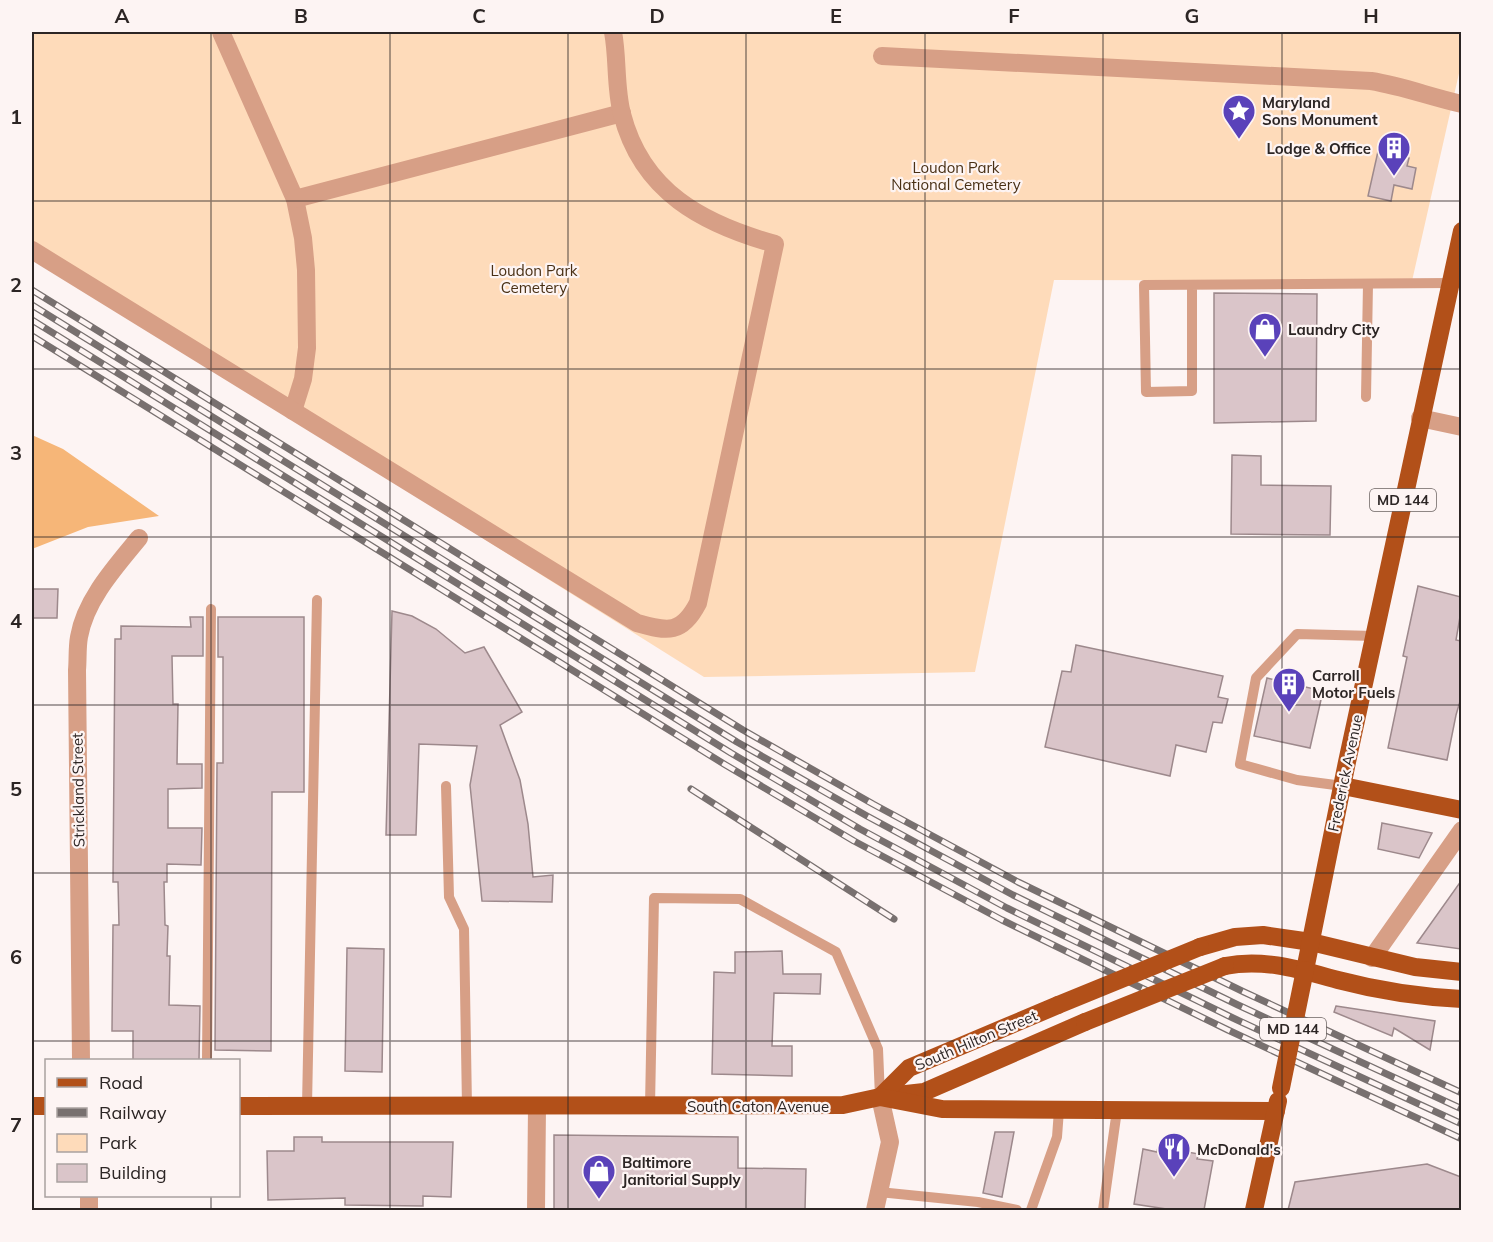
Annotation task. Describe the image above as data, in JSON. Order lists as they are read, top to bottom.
{
  "streets": {
    "main road": [
      "MD 144",
      "Frederick Avenue",
      "South Hilton Street",
      "South Caton Avenue"
    ],
    "street": ["Strickland Street"]
  },
  "crossings": [
    ["Frederick Avenue", "South Hilton Street"],
    ["Frederick Avenue", "South Caton Avenue"],
    ["South Hilton Street", "South Caton Avenue"]
  ],
  "parks": ["Loudon Park National Cemetery", "Loudon Park Cemetery"],
  "places": {
    "place": ["Maryland Sons Monument"],
    "building": ["Lodge & Office", "Carroll Motor Fuels"],
    "shop": ["Laundry City", "Baltimore Janitorial Supply"],
    "restaurant": ["McDonald's"]
  },
  "legend": [
    "Road",
    "Railway",
    "Park",
    "Building"
  ],
  "grid": {
    "columns": [
      "A",
      "B",
      "C",
      "D",
      "E",
      "F",
      "G",
      "H"
    ],
    "rows": [
      "1",
      "2",
      "3",
      "4",
      "5",
      "6",
      "7"
    ]
  }
}
